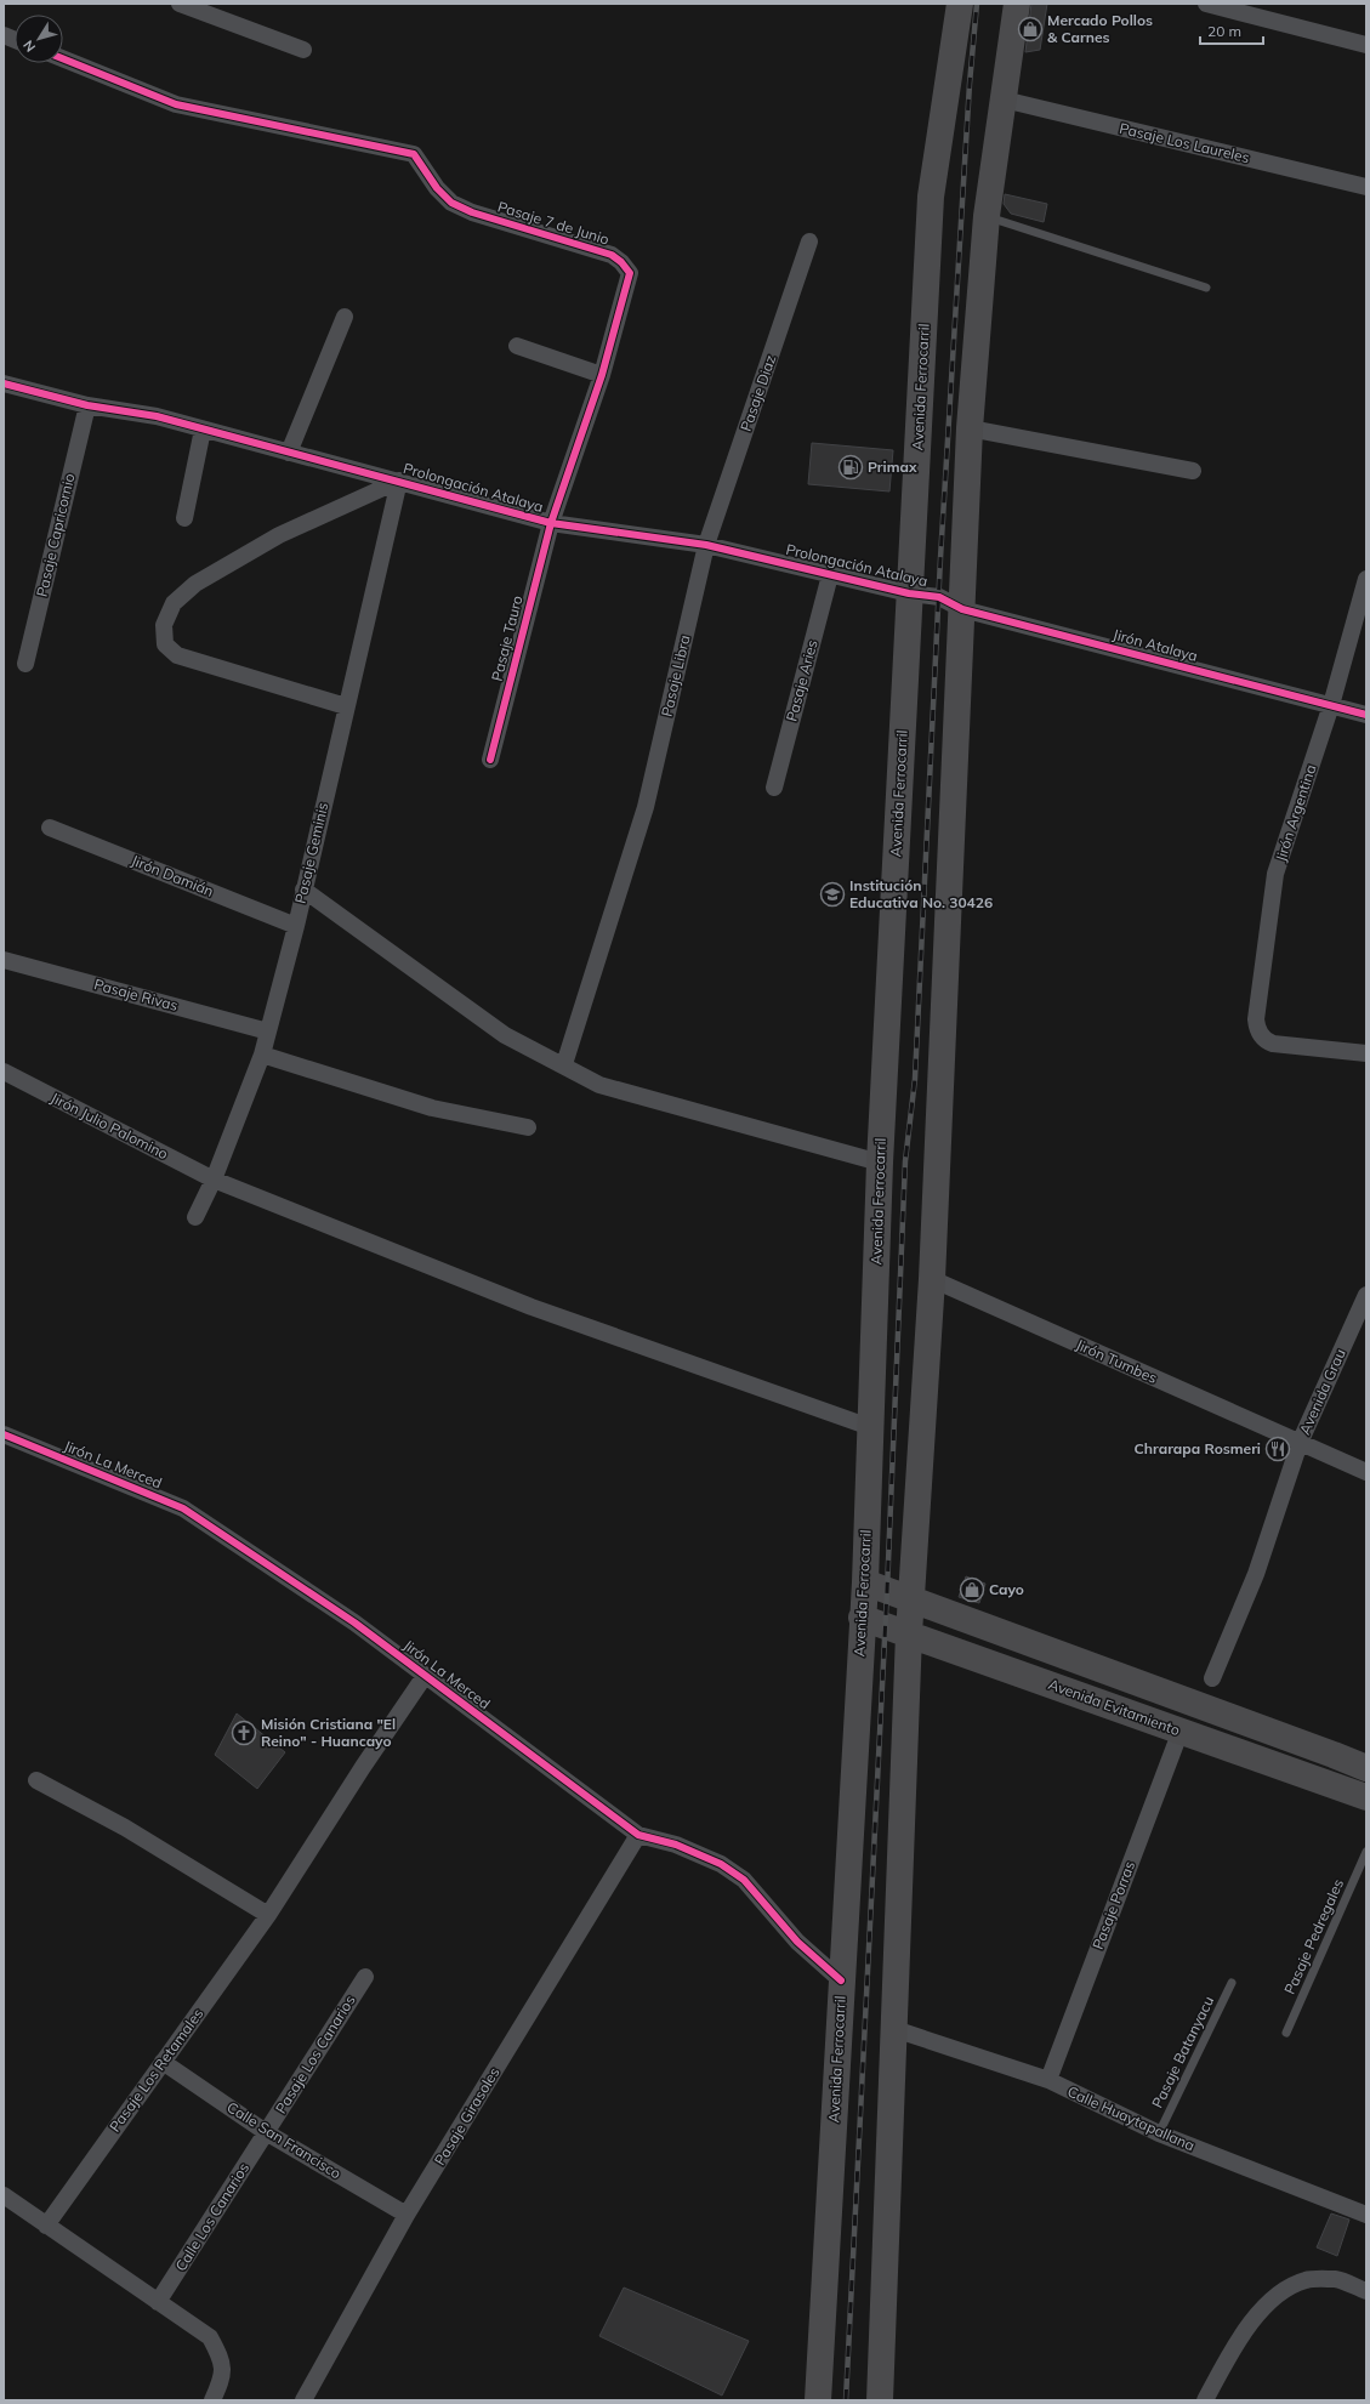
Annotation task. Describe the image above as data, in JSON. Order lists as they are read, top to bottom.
{
  "streets": {
    "main road": ["Avenida Ferrocarril", "Avenida Evitamiento"],
    "street": [
      "Pasaje Los Laureles",
      "Pasaje 7 de Junio",
      "Pasaje Diaz",
      "Prolongación Atalaya",
      "Pasaje Capricornio",
      "Pasaje Tauro",
      "Jirón Atalaya",
      "Pasaje Libra",
      "Pasaje Aries",
      "Jirón Argentina",
      "Pasaje Geminis",
      "Jirón Damián",
      "Pasaje Rivas",
      "Jirón Julio Palomino",
      "Jirón Tumbes",
      "Avenida Grau",
      "Jirón La Merced",
      "Pasaje Porras",
      "Pasaje Los Canarios",
      "Pasaje Los Retamales",
      "Pasaje Girasoles",
      "Calle Huaytapallana",
      "Calle San Francisco",
      "Calle Los Canarios"
    ],
    "lane": ["Pasaje Pedregales", "Pasaje Batanyacu"]
  },
  "crossings": [
    ["Pasaje 7 de Junio", "Prolongación Atalaya"],
    ["Pasaje 7 de Junio", "Pasaje Tauro"],
    ["Avenida Ferrocarril", "Prolongación Atalaya"],
    ["Avenida Ferrocarril", "Jirón Julio Palomino"],
    ["Avenida Ferrocarril", "Jirón La Merced"],
    ["Avenida Ferrocarril", "Avenida Evitamiento"],
    ["Pasaje Diaz", "Prolongación Atalaya"],
    ["Pasaje Diaz", "Pasaje Libra"],
    ["Prolongación Atalaya", "Pasaje Capricornio"],
    ["Prolongación Atalaya", "Pasaje Tauro"],
    ["Prolongación Atalaya", "Jirón Atalaya"],
    ["Prolongación Atalaya", "Pasaje Libra"],
    ["Prolongación Atalaya", "Pasaje Aries"],
    ["Prolongación Atalaya", "Pasaje Geminis"],
    ["Jirón Atalaya", "Jirón Argentina"],
    ["Pasaje Geminis", "Jirón Damián"],
    ["Pasaje Geminis", "Pasaje Rivas"],
    ["Pasaje Geminis", "Jirón Julio Palomino"],
    ["Jirón Tumbes", "Avenida Grau"],
    ["Jirón La Merced", "Pasaje Los Retamales"],
    ["Jirón La Merced", "Pasaje Girasoles"],
    ["Avenida Evitamiento", "Pasaje Porras"],
    ["Pasaje Porras", "Calle Huaytapallana"],
    ["Pasaje Batanyacu", "Calle Huaytapallana"],
    ["Pasaje Los Canarios", "Calle San Francisco"],
    ["Pasaje Los Canarios", "Calle Los Canarios"],
    ["Pasaje Los Retamales", "Calle San Francisco"],
    ["Pasaje Girasoles", "Calle San Francisco"],
    ["Calle San Francisco", "Calle Los Canarios"]
  ],
  "places": {
    "shop": ["Mercado Pollos & Carnes", "Cayo"],
    "fuel station": ["Primax"],
    "school or university": ["Institución Educativa No. 30426"],
    "restaurant": ["Chrarapa Rosmeri"],
    "church": ["Misión Cristiana \"El Reino\" - Huancayo"]
  },
  "scale_bar": "20 m",
  "north": "bottom left"
}
